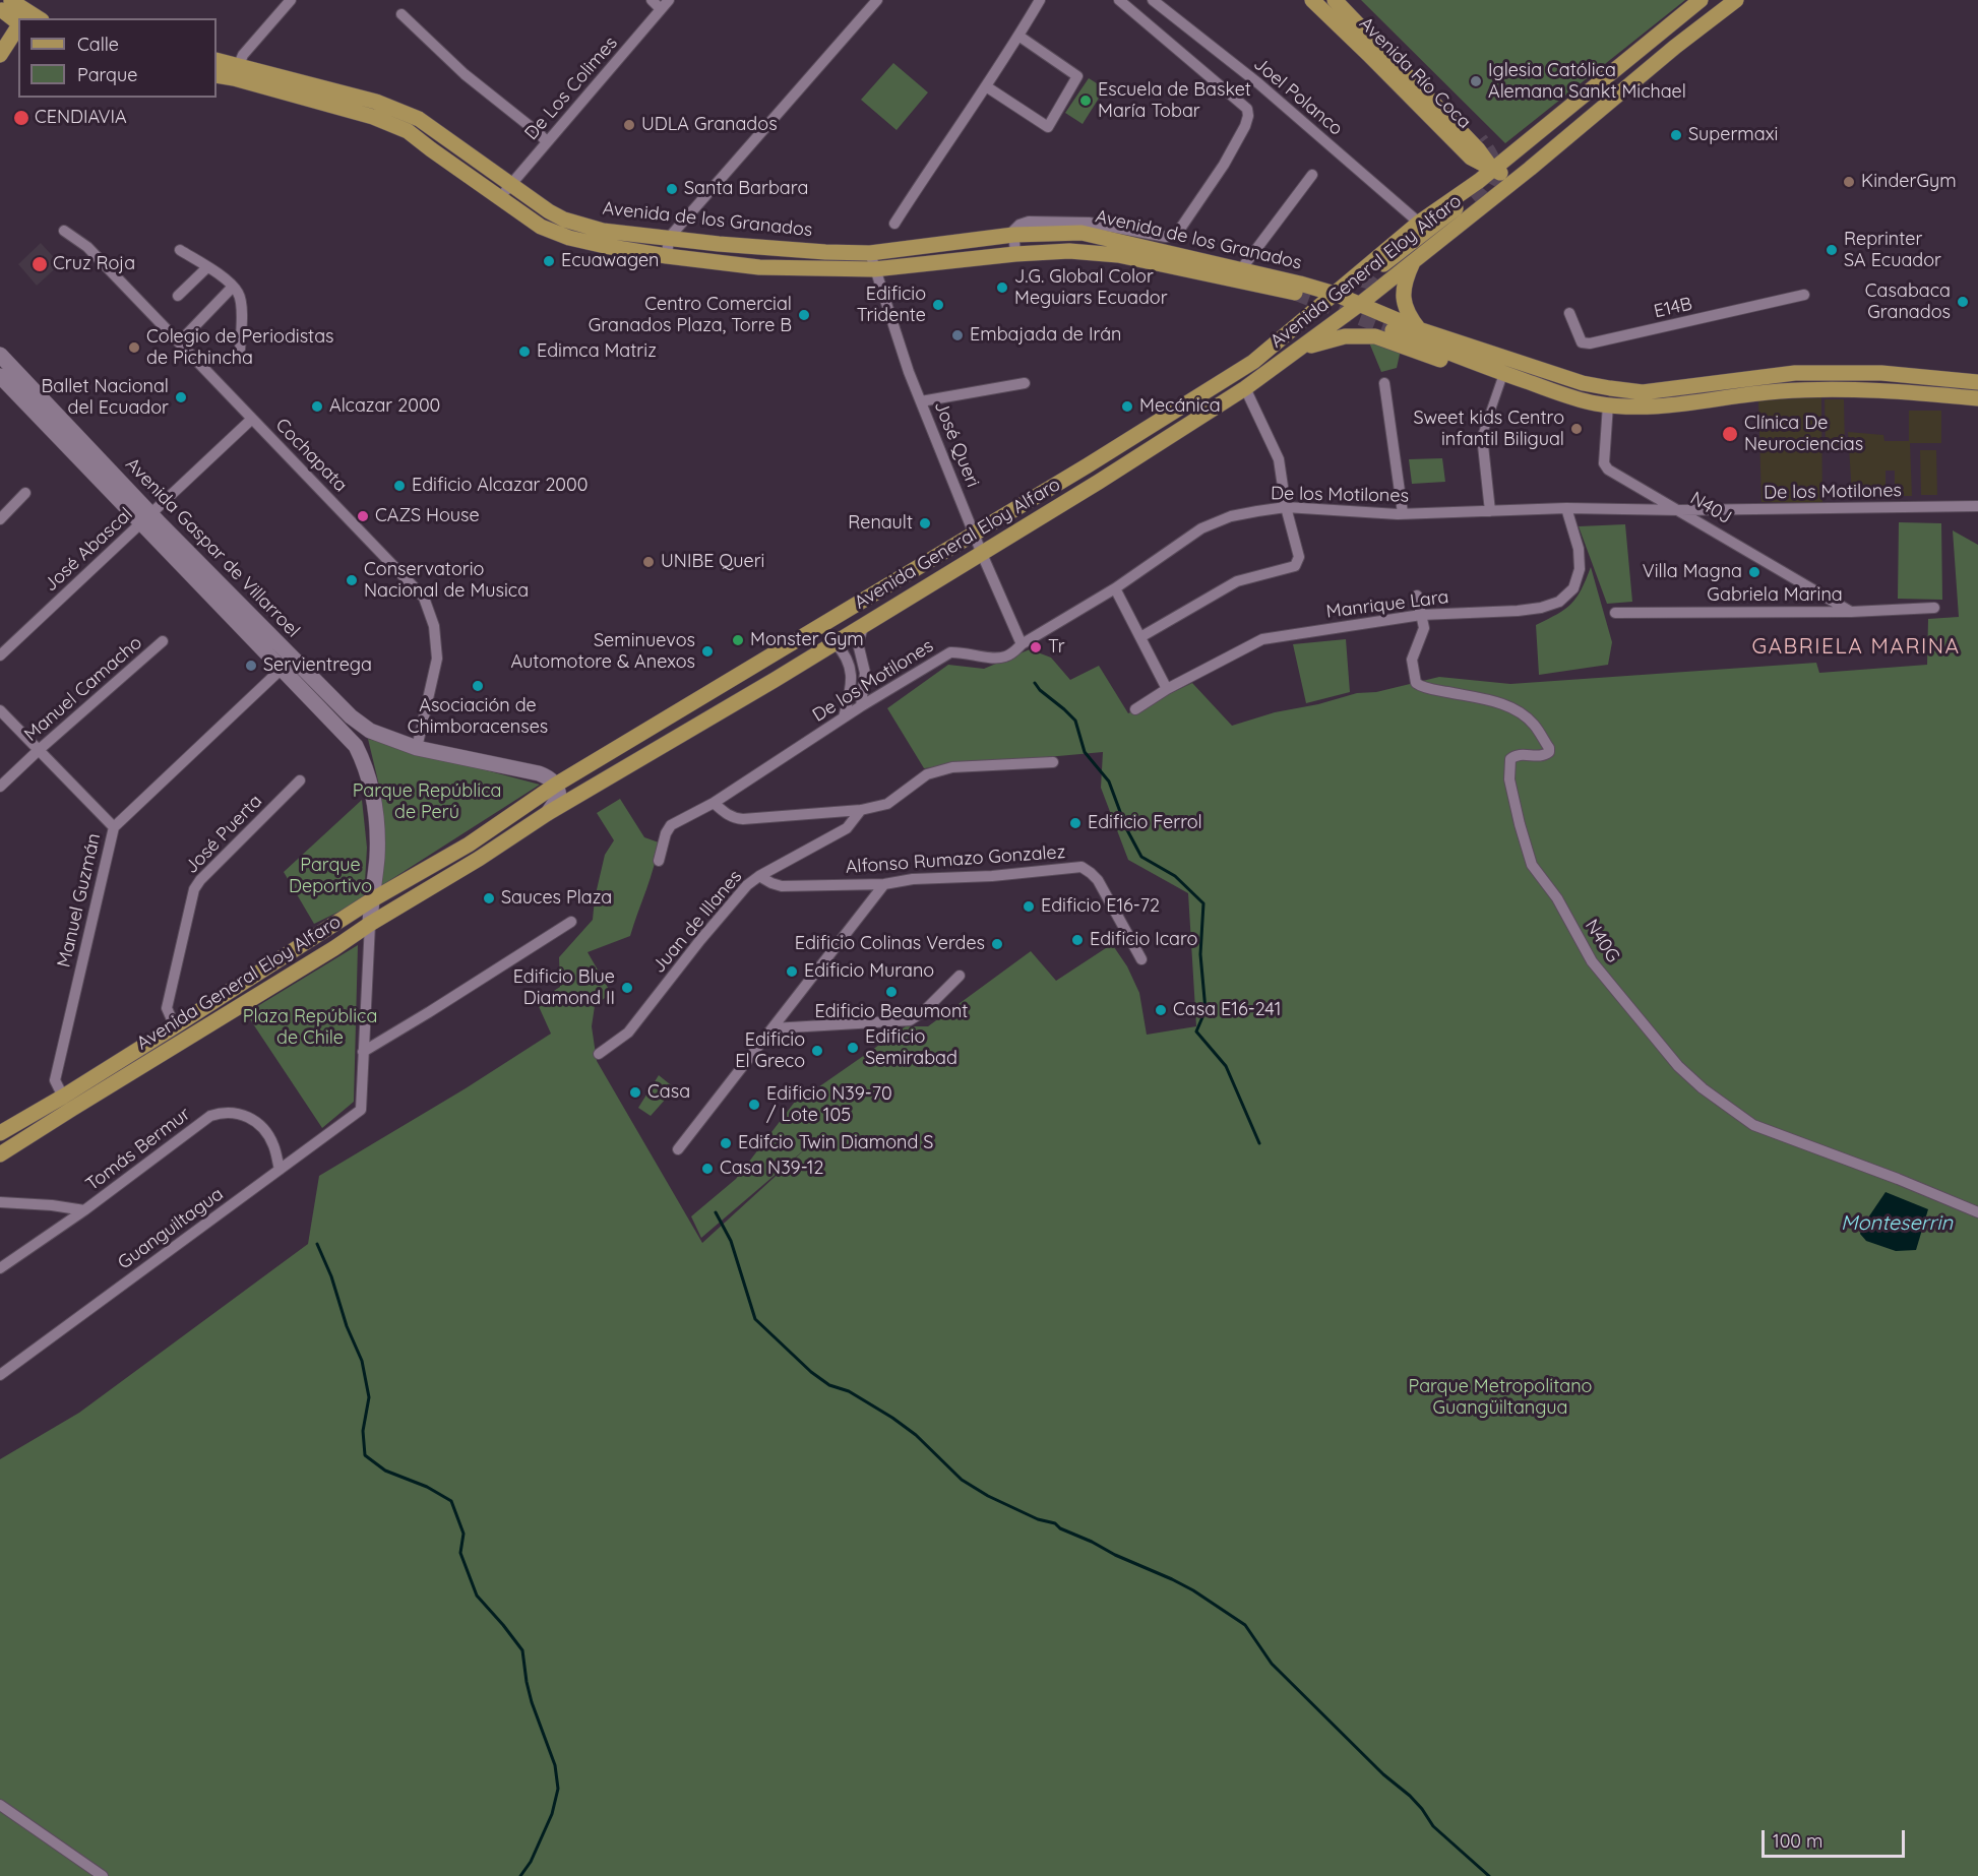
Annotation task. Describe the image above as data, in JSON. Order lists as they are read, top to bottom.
{
  "streets": {
    "main road": [
      "Avenida Río Coca",
      "Avenida de los Granados",
      "Avenida General Eloy Alfaro",
      "Avenida Gaspar de Villarroel"
    ],
    "street": [
      "De Los Colimes",
      "Joel Polanco",
      "E14B",
      "José Queri",
      "Cochapata",
      "De los Motilones",
      "N40J",
      "José Abascal",
      "Gabriela Marina",
      "Manrique Lara",
      "Manuel Camacho",
      "José Puerta",
      "Alfonso Rumazo Gonzalez",
      "Manuel Guzmán",
      "Juan de Illanes",
      "N40G",
      "Tomás Bermur",
      "Guanguiltagua"
    ]
  },
  "crossings": [
    ["Avenida Río Coca", "Avenida General Eloy Alfaro"],
    ["De Los Colimes", "Avenida de los Granados"],
    ["Joel Polanco", "Avenida General Eloy Alfaro"],
    ["Avenida de los Granados", "Avenida General Eloy Alfaro"],
    ["Avenida de los Granados", "José Queri"],
    ["Avenida General Eloy Alfaro", "José Queri"],
    ["Avenida General Eloy Alfaro", "Avenida Gaspar de Villarroel"],
    ["Avenida General Eloy Alfaro", "José Puerta"],
    ["Avenida General Eloy Alfaro", "Manuel Guzmán"],
    ["José Queri", "De los Motilones"],
    ["Cochapata", "Avenida Gaspar de Villarroel"],
    ["Cochapata", "José Abascal"],
    ["De los Motilones", "N40J"],
    ["De los Motilones", "Manrique Lara"],
    ["N40J", "Gabriela Marina"],
    ["Avenida Gaspar de Villarroel", "José Abascal"],
    ["Avenida Gaspar de Villarroel", "Manuel Guzmán"],
    ["Manrique Lara", "N40G"],
    ["Alfonso Rumazo Gonzalez", "Juan de Illanes"],
    ["Tomás Bermur", "Guanguiltagua"]
  ],
  "districts": ["GABRIELA MARINA"],
  "water": ["Monteserrin"],
  "parks": [
    "Parque República de Perú",
    "Parque Deportivo",
    "Plaza República de Chile",
    "Parque Metropolitano Guangüiltangua"
  ],
  "places": [
    "Iglesia Católica Alemana Sankt Michael",
    "Escuela de Basket María Tobar",
    "CENDIAVIA",
    "UDLA Granados",
    "Supermaxi",
    "KinderGym",
    "Santa Barbara",
    "Reprinter SA Ecuador",
    "Ecuawagen",
    "Cruz Roja",
    "J.G. Global Color Meguiars Ecuador",
    "Casabaca Granados",
    "Edificio Tridente",
    "Centro Comercial Granados Plaza, Torre B",
    "Embajada de Irán",
    "Colegio de Periodistas de Pichincha",
    "Edimca Matriz",
    "Ballet Nacional del Ecuador",
    "Alcazar 2000",
    "Mecánica",
    "Sweet kids Centro infantil Biligual",
    "Clínica De Neurociencias",
    "Edificio Alcazar 2000",
    "CAZS House",
    "Renault",
    "UNIBE Queri",
    "Villa Magna",
    "Conservatorio Nacional de Musica",
    "Monster Gym",
    "Tr",
    "Seminuevos Automotore & Anexos",
    "Servientrega",
    "Asociación de Chimboracenses",
    "Edificio Ferrol",
    "Sauces Plaza",
    "Edificio E16-72",
    "Edificio Icaro",
    "Edificio Colinas Verdes",
    "Edificio Murano",
    "Edificio Blue Diamond II",
    "Edificio Beaumont",
    "Casa E16-241",
    "Edificio Semirabad",
    "Edificio El Greco",
    "Casa",
    "Edificio N39-70 / Lote 105",
    "Edifcio Twin Diamond S",
    "Casa N39-12"
  ],
  "legend": ["Calle", "Parque"],
  "scale_bar": "100 m"
}
